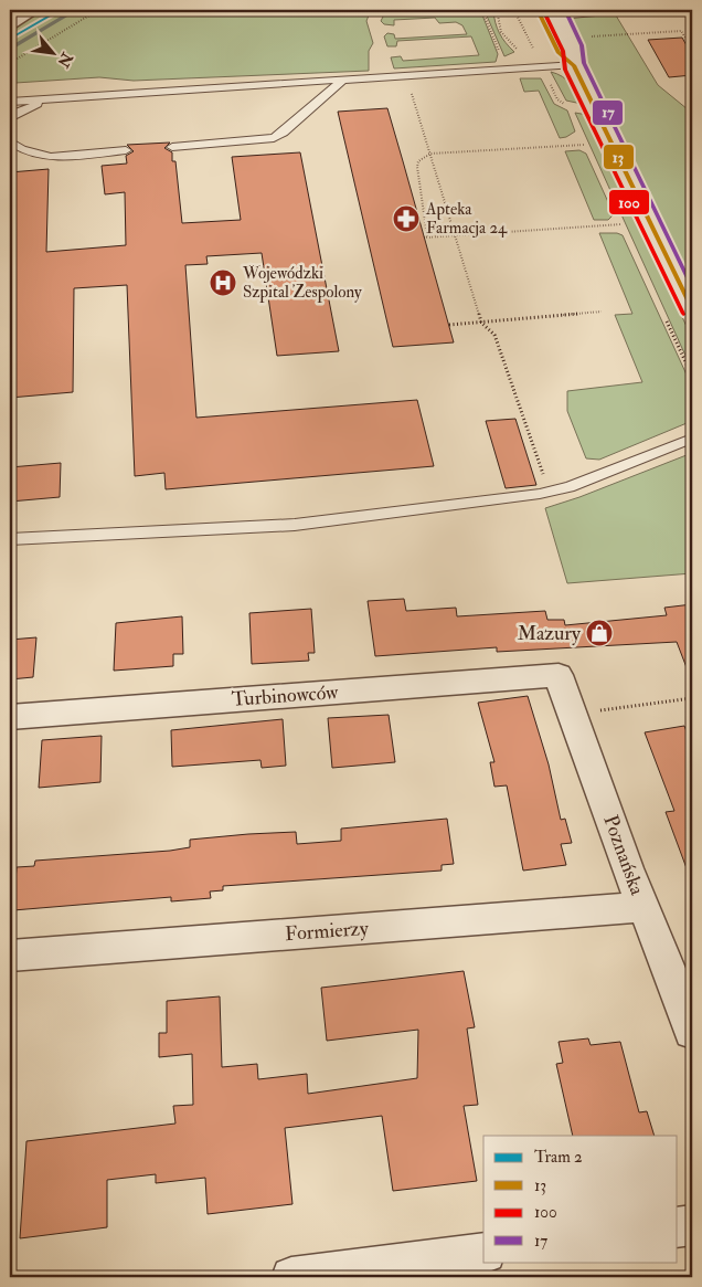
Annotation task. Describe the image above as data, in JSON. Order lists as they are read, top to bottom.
{
  "streets": {
    "street": ["Turbinowców", "Poznańska", "Formierzy"]
  },
  "crossings": [
    ["Turbinowców", "Poznańska"],
    ["Poznańska", "Formierzy"]
  ],
  "places": {
    "pharmacy": ["Apteka Farmacja 24"],
    "hospital": ["Wojewódzki Szpital Zespolony"],
    "shop": ["Mazury"]
  },
  "lines": [
    "tram line 2",
    "transit line 13",
    "transit line 17",
    "transit line 100"
  ],
  "legend": [
    "Tram 2",
    "13",
    "100",
    "17"
  ],
  "north": "bottom right"
}
